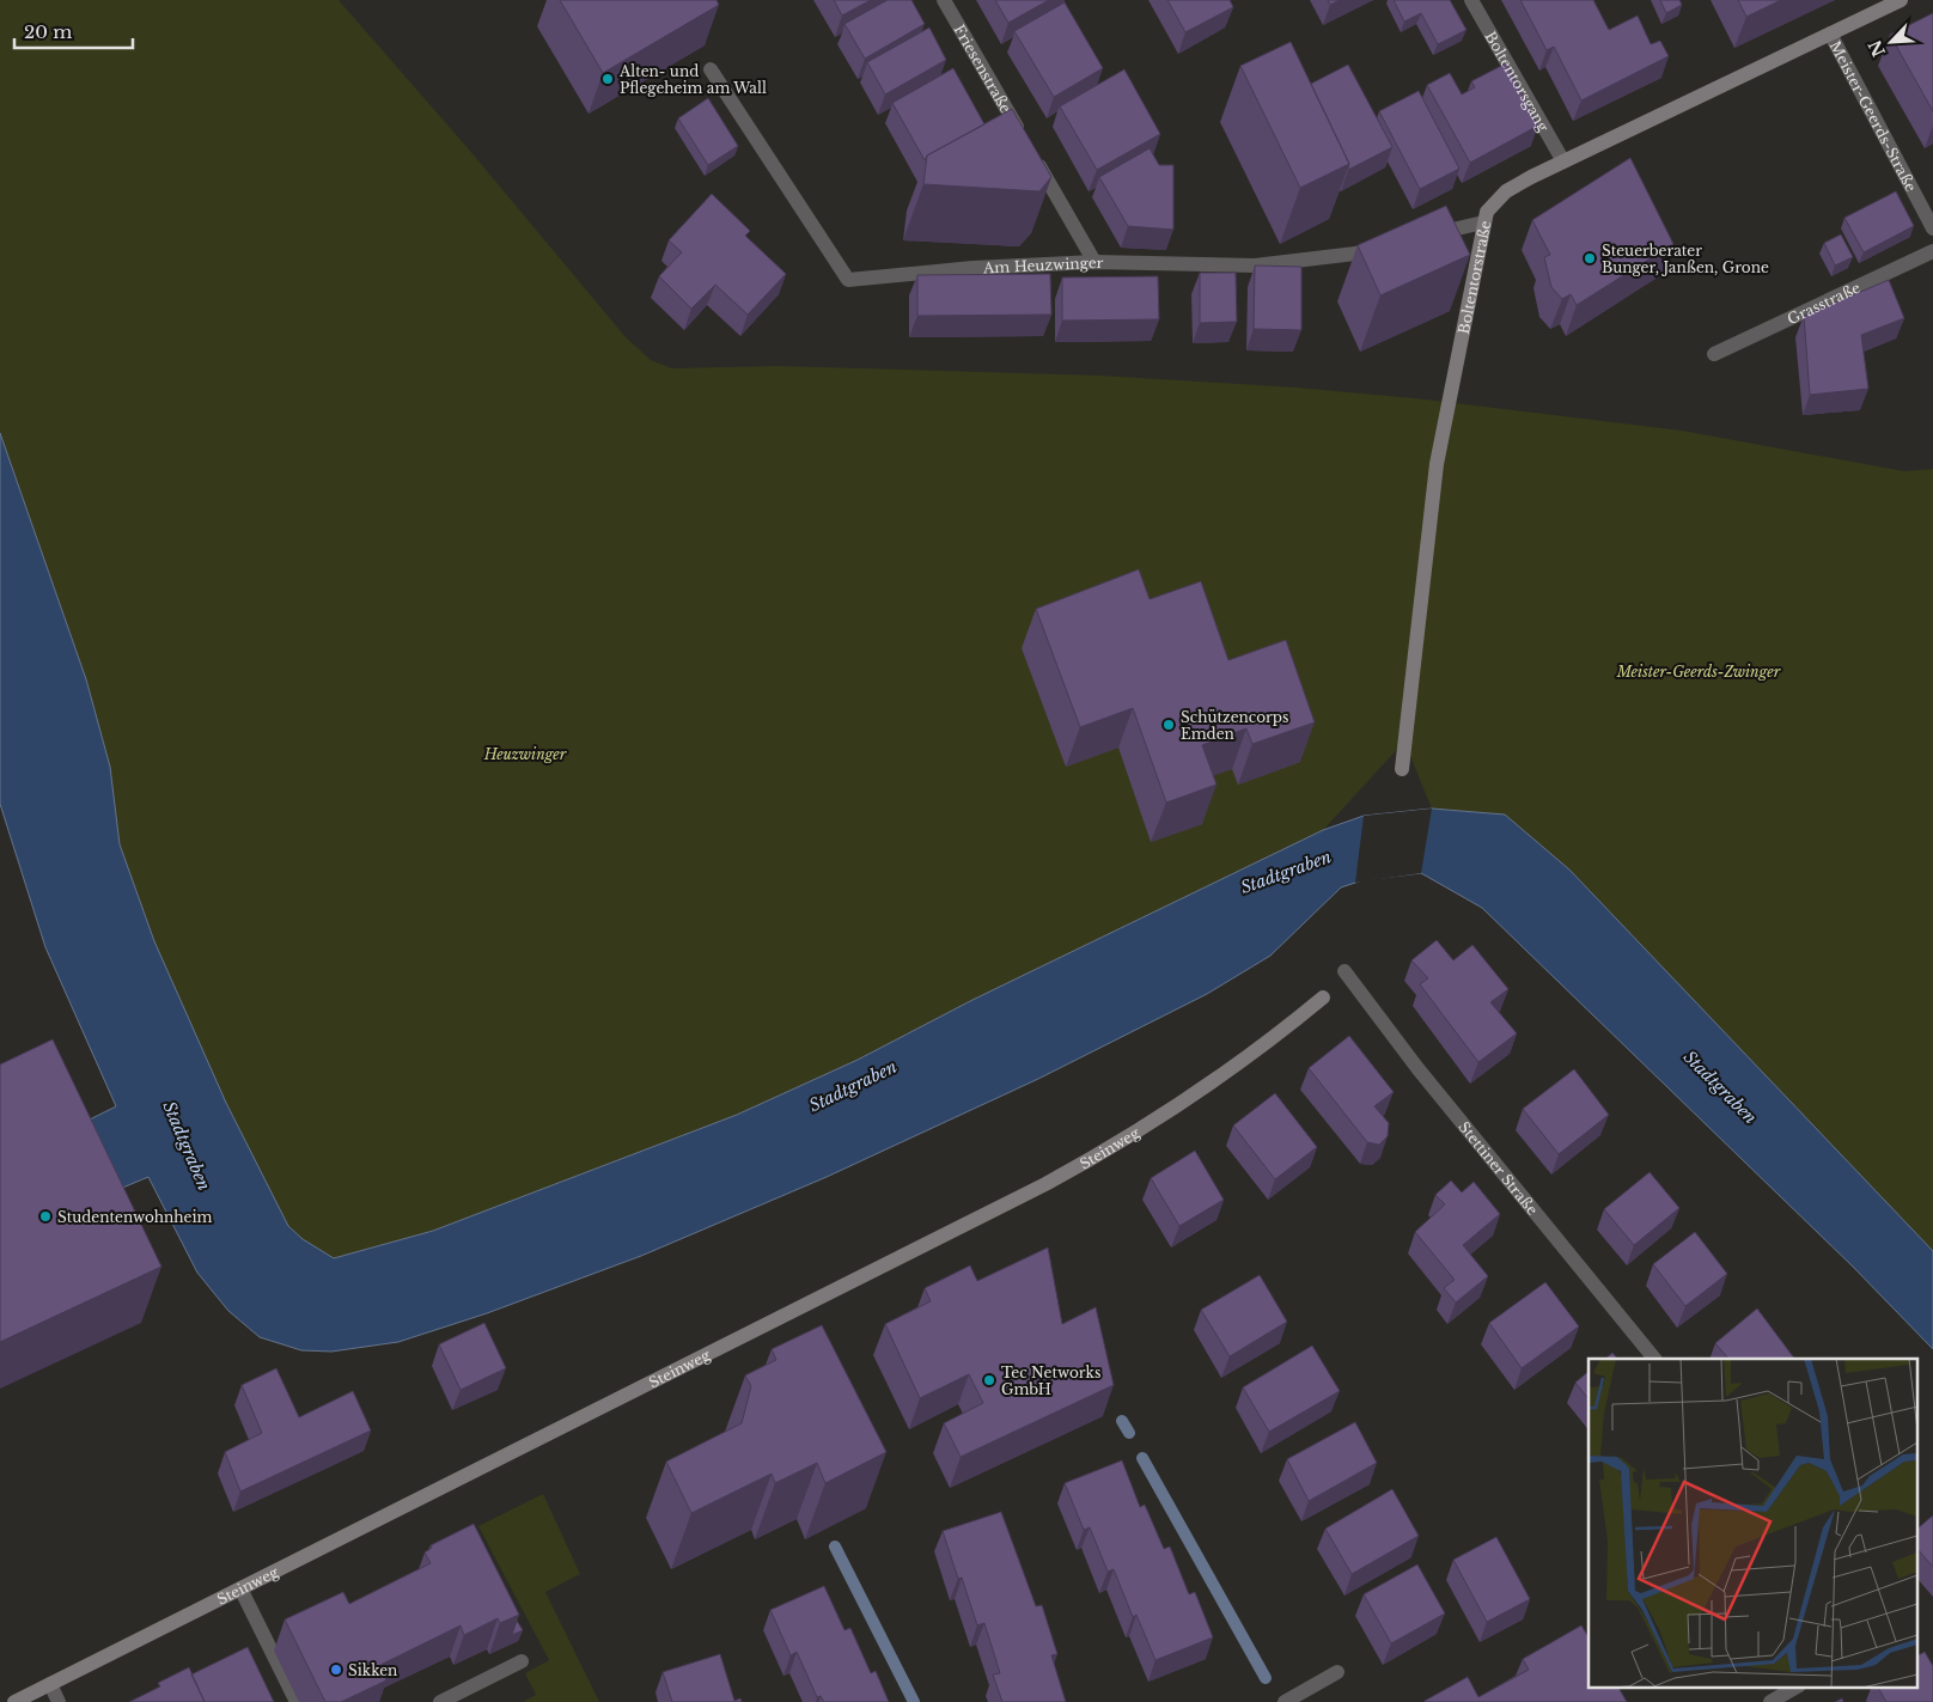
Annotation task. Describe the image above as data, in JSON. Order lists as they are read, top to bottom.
{
  "streets": {
    "street": [
      "Friesenstraße",
      "Boltentorsgang",
      "Meister-Geerds-Straße",
      "Am Heuzwinger",
      "Boltentorstraße",
      "Grasstraße",
      "Steinweg",
      "Stettiner Straße"
    ]
  },
  "crossings": [
    ["Friesenstraße", "Am Heuzwinger"],
    ["Boltentorsgang", "Boltentorstraße"],
    ["Meister-Geerds-Straße", "Boltentorstraße"]
  ],
  "water": ["Stadtgraben"],
  "parks": ["Meister-Geerds-Zwinger", "Heuzwinger"],
  "places": [
    "Alten- und Pflegeheim am Wall",
    "Steuerberater Bunger, Janßen, Grone",
    "Schützencorps Emden",
    "Studentenwohnheim",
    "Tec Networks GmbH",
    "Sikken"
  ],
  "scale_bar": "20 m",
  "north": "bottom left"
}
